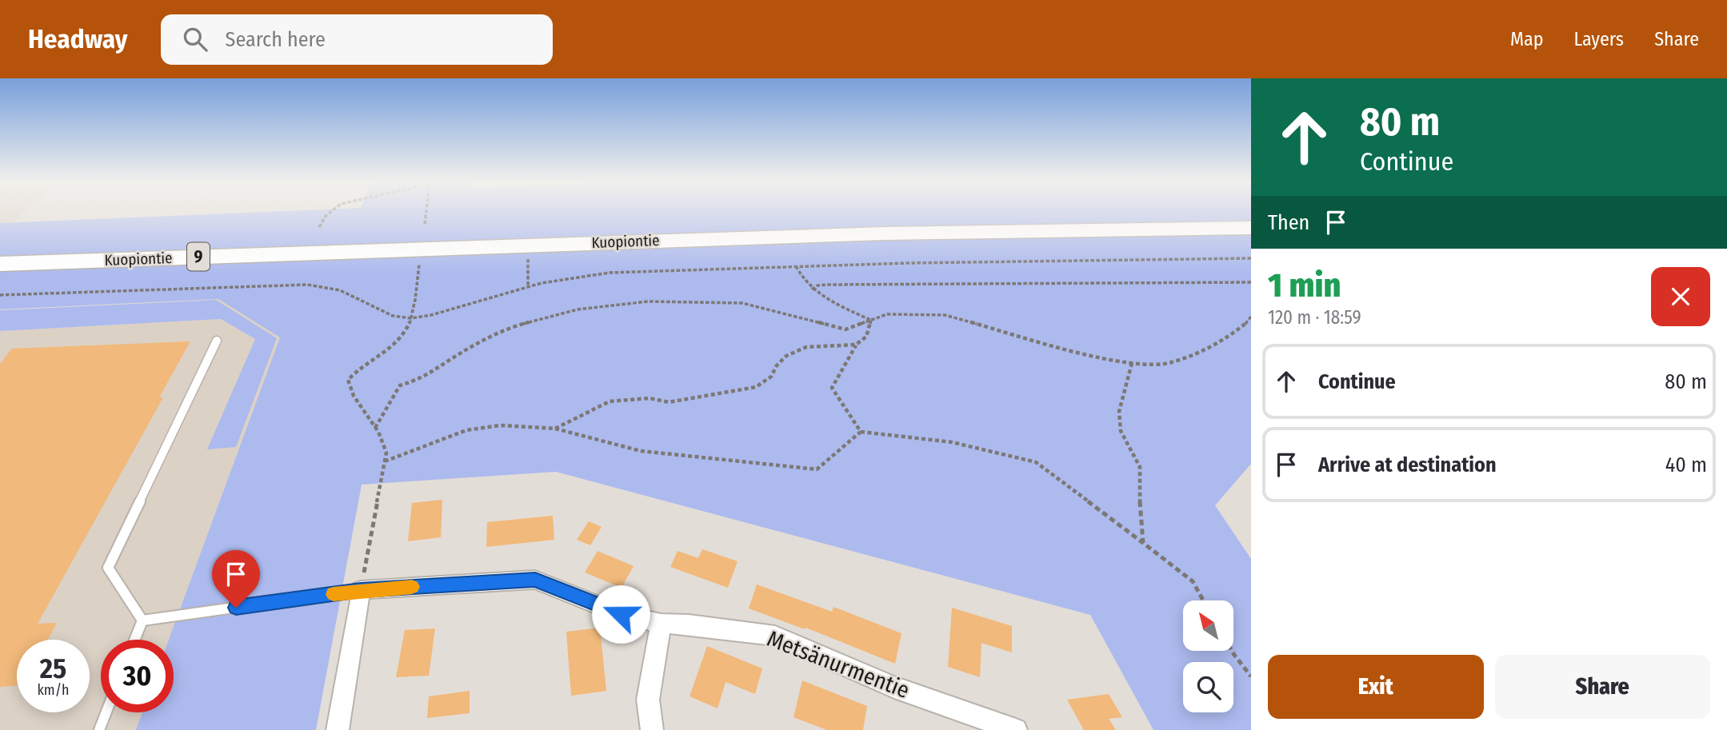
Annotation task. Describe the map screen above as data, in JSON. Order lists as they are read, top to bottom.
{
  "streets": {
    "highway": ["Kuopiontie", "9"],
    "street": ["Metsänurmentie"]
  },
  "north": "top left",
  "page": {
    "header": "Headway",
    "search": "Search here",
    "nav": ["Map", "Layers", "Share"],
    "turn": ["80 m", "Continue"],
    "then": "Then",
    "heading": ["1 min", "120 m · 18:59"],
    "list": [
      {
        "name": "Continue",
        "value": "80 m"
      },
      {
        "name": "Arrive at destination",
        "value": "40 m"
      }
    ],
    "speed": "25 km/h",
    "limit": "30",
    "buttons": ["Exit", "Share"]
  }
}
